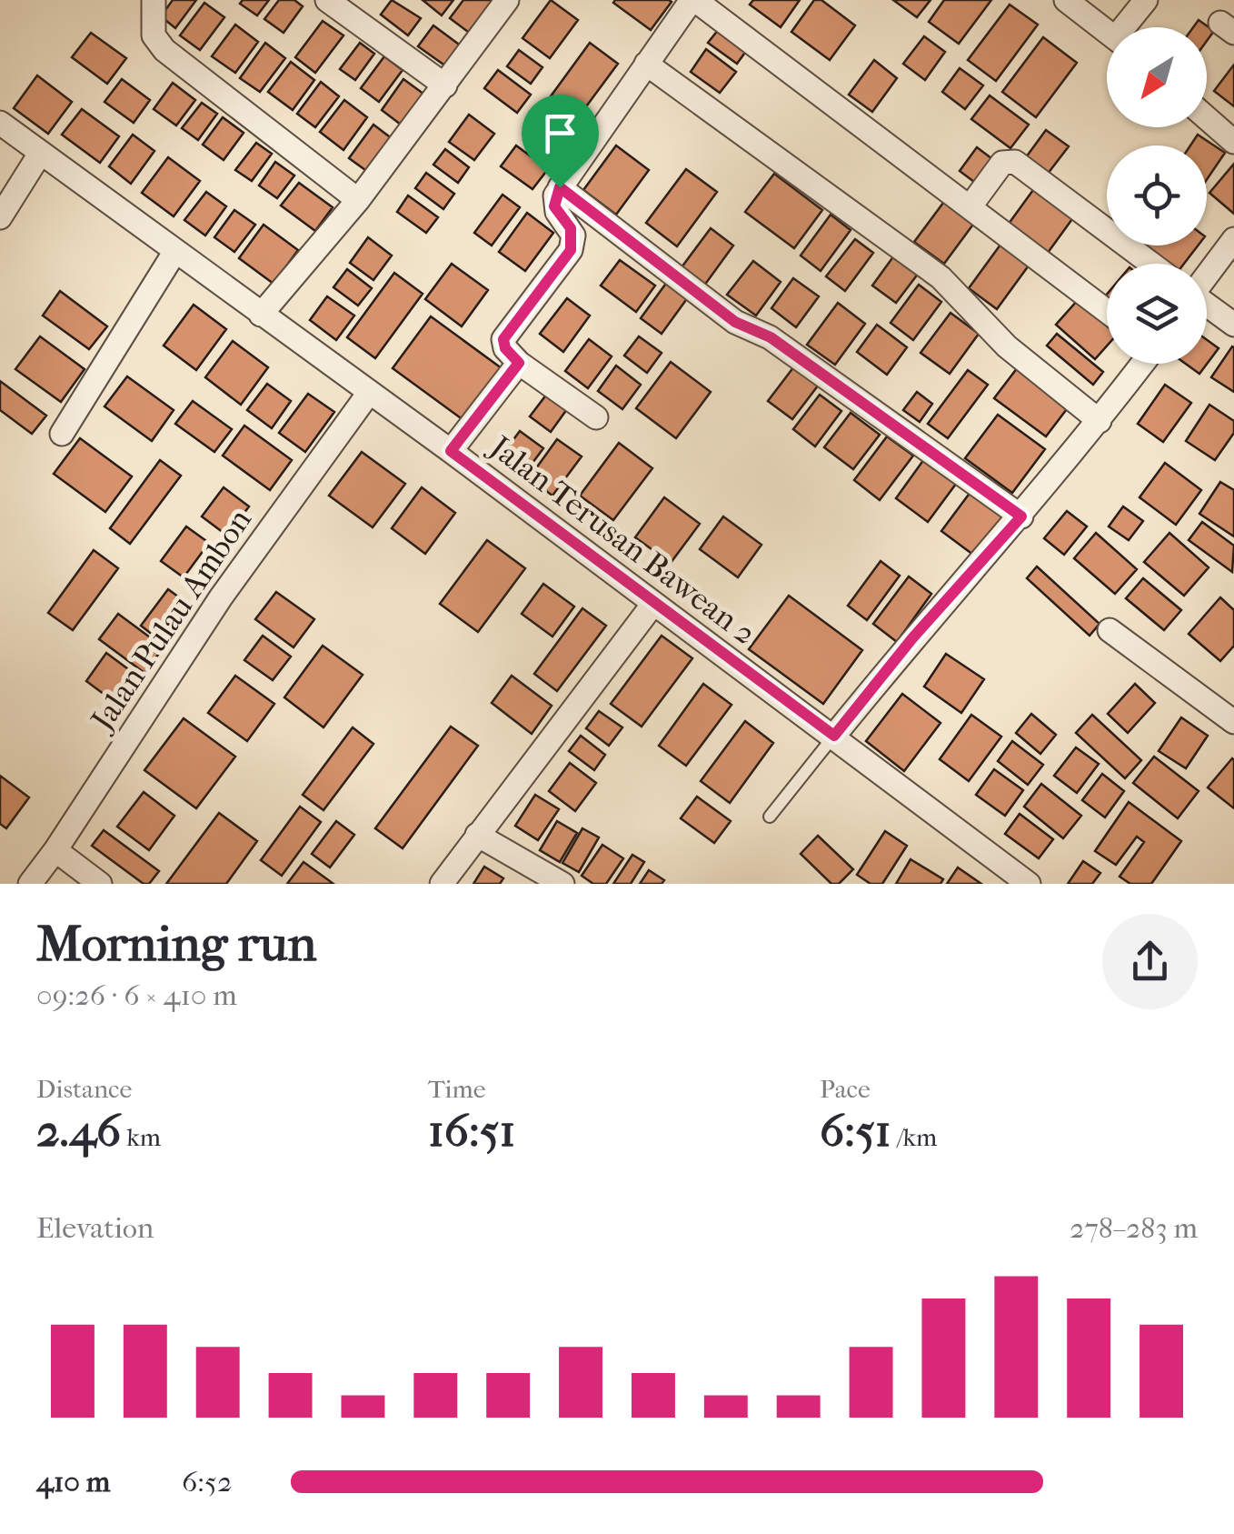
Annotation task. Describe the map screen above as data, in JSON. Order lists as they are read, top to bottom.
{
  "streets": {
    "street": ["Jalan Terusan Bawean 2", "Jalan Pulau Ambon"]
  },
  "crossings": [
    ["Jalan Terusan Bawean 2", "Jalan Pulau Ambon"]
  ],
  "north": "bottom left",
  "page": {
    "heading": ["Morning run", "09:26 · 6 × 410 m"],
    "stats": [
      ["Distance", "2.46 km"],
      ["Time", "16:51"],
      ["Pace", "6:51 /km"]
    ],
    "chart": ["Elevation", "278–283 m"],
    "list": [
      {
        "name": "410 m",
        "note": "6:52"
      }
    ]
  }
}
